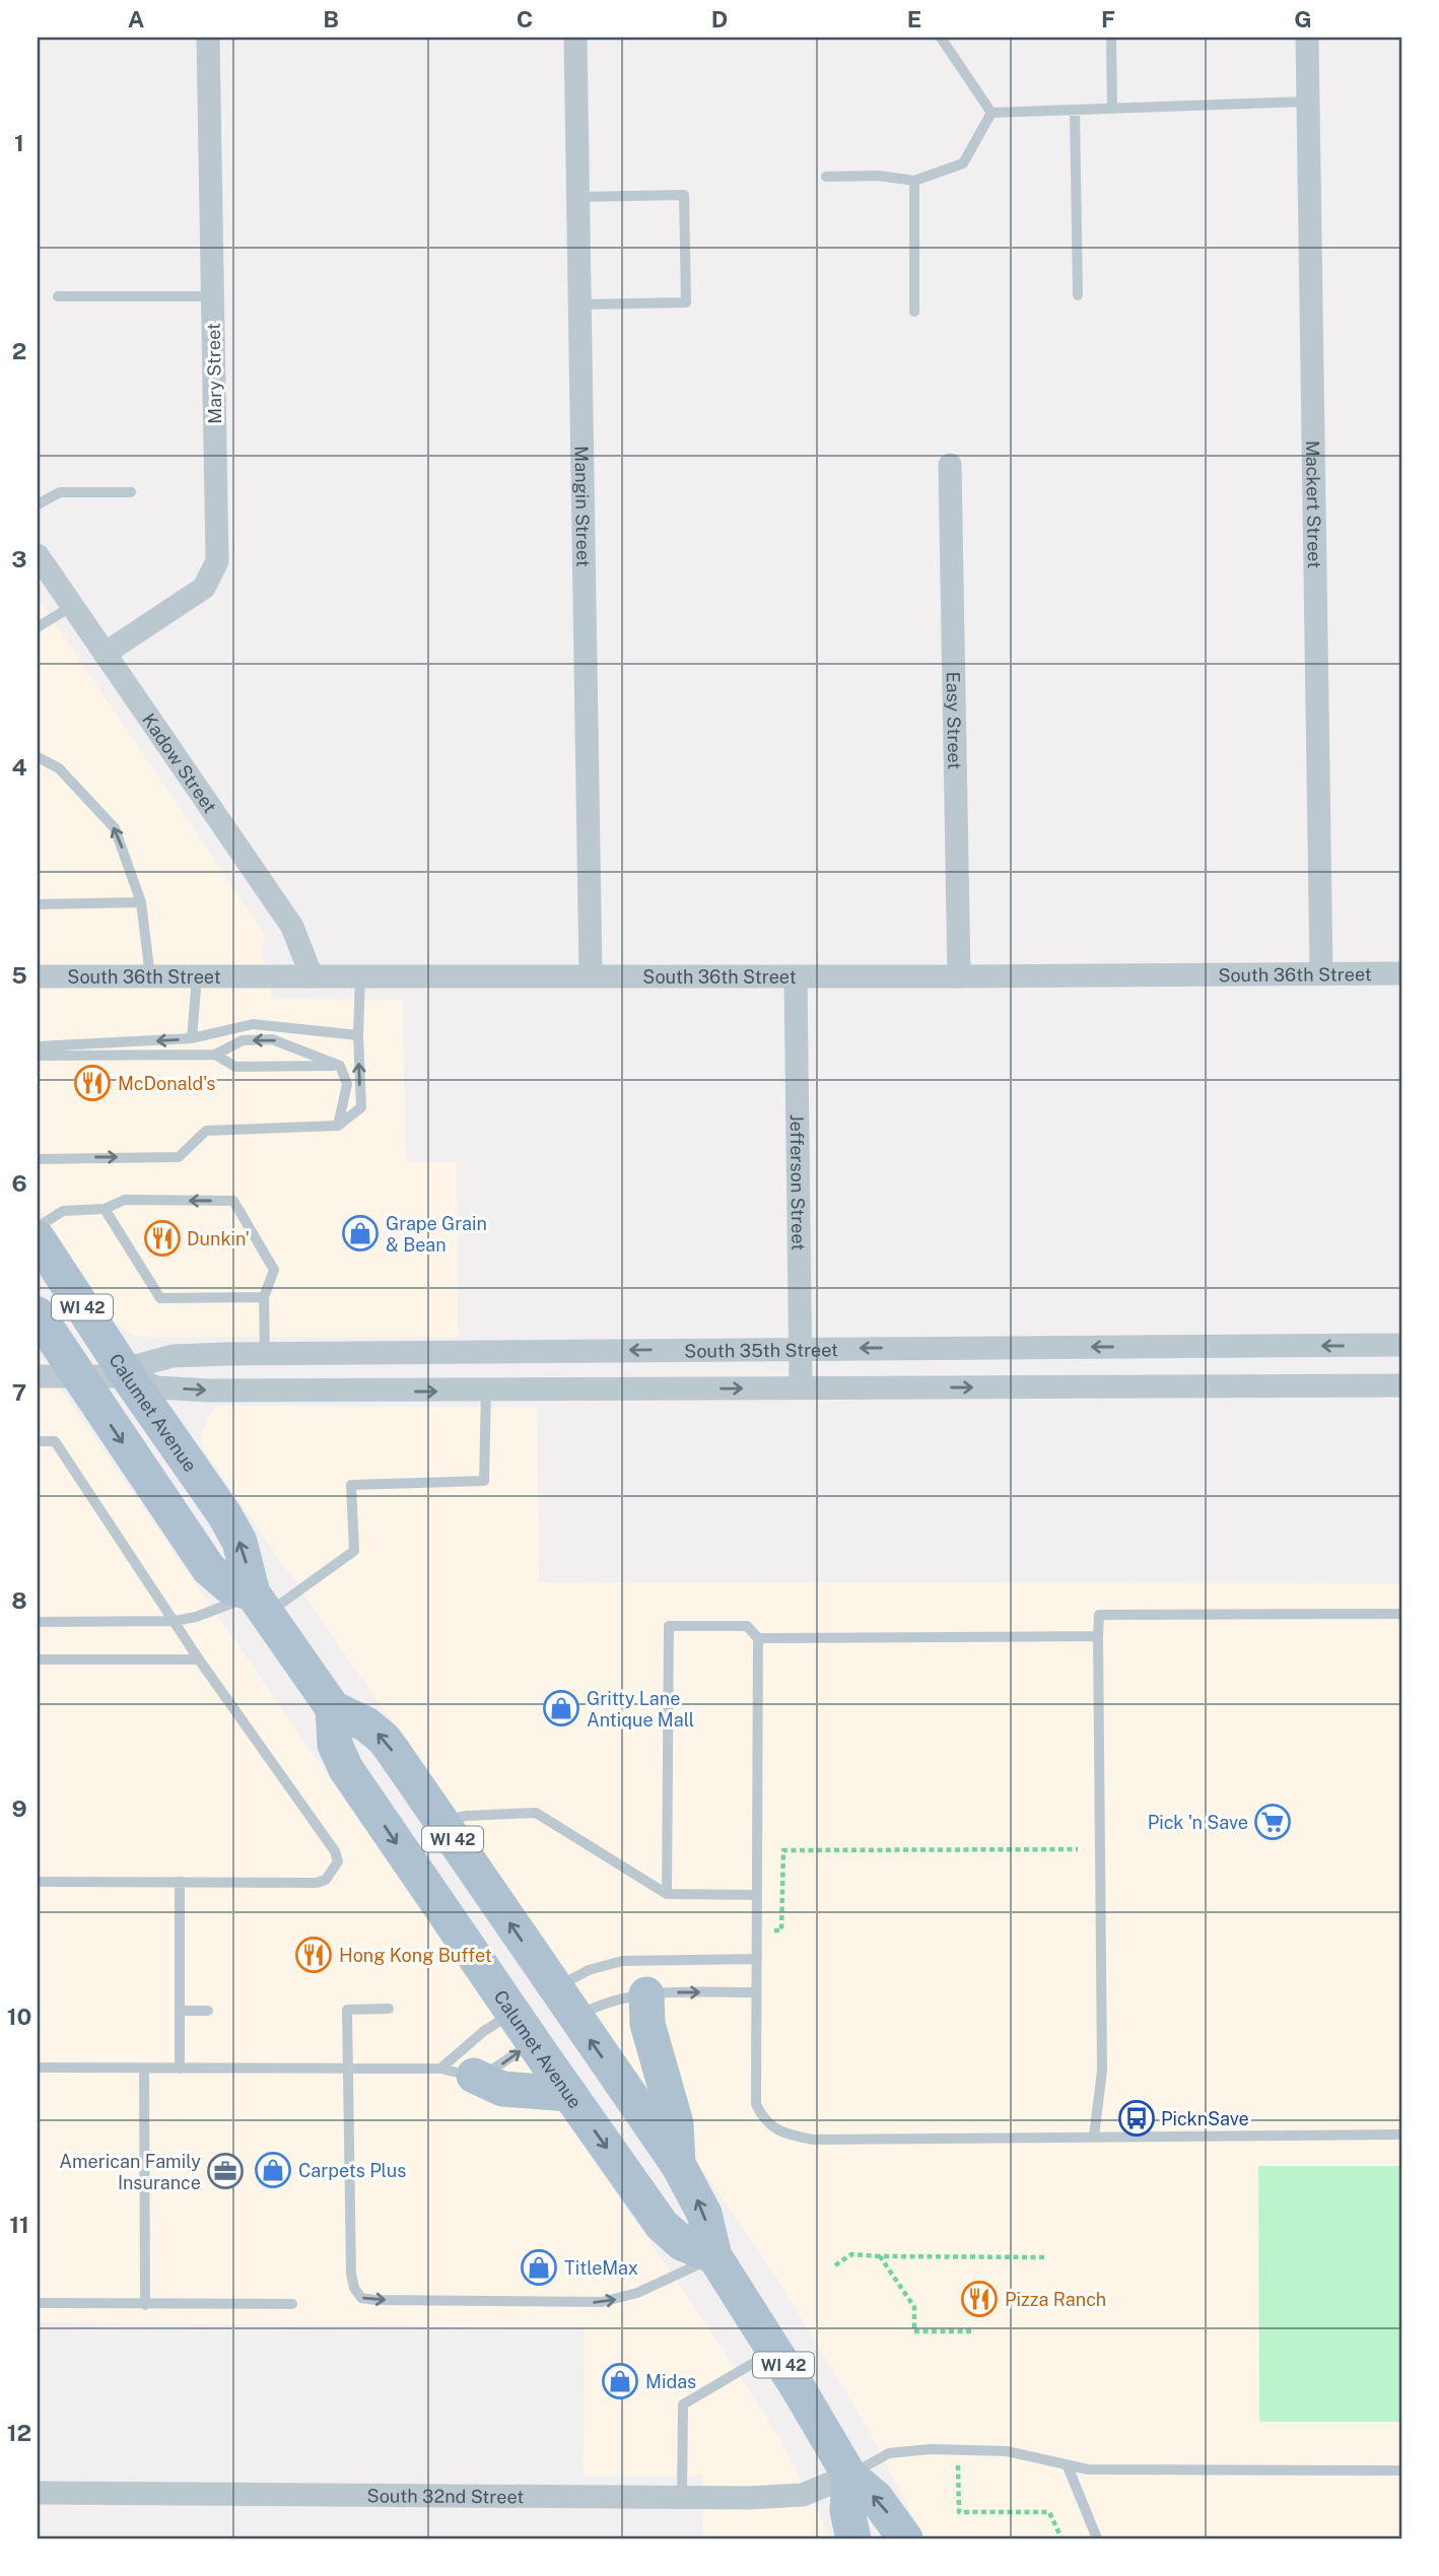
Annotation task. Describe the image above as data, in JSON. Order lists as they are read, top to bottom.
{
  "streets": {
    "main road": ["WI 42", "Calumet Avenue"],
    "street": [
      "Mary Street",
      "Mackert Street",
      "Mangin Street",
      "Easy Street",
      "Kadow Street",
      "South 36th Street",
      "Jefferson Street",
      "South 35th Street",
      "South 32nd Street"
    ]
  },
  "crossings": [
    ["Mary Street", "Kadow Street"],
    ["Mackert Street", "South 36th Street"],
    ["Mangin Street", "South 36th Street"],
    ["Easy Street", "South 36th Street"],
    ["Kadow Street", "South 36th Street"],
    ["South 36th Street", "Jefferson Street"],
    ["Jefferson Street", "South 35th Street"],
    ["WI 42", "South 35th Street"],
    ["WI 42", "Calumet Avenue"],
    ["South 35th Street", "Calumet Avenue"],
    ["Calumet Avenue", "South 32nd Street"]
  ],
  "places": {
    "restaurant": [
      "McDonald's",
      "Dunkin'",
      "Hong Kong Buffet",
      "Pizza Ranch"
    ],
    "shop": [
      "Grape Grain & Bean",
      "Gritty Lane Antique Mall",
      "Carpets Plus",
      "TitleMax",
      "Midas"
    ],
    "supermarket": ["Pick 'n Save"],
    "bus stop": ["PicknSave"],
    "office": ["American Family Insurance"]
  },
  "grid": {
    "columns": [
      "A",
      "B",
      "C",
      "D",
      "E",
      "F",
      "G"
    ],
    "rows": [
      "1",
      "2",
      "3",
      "4",
      "5",
      "6",
      "7",
      "8",
      "9",
      "10",
      "11",
      "12"
    ]
  }
}
